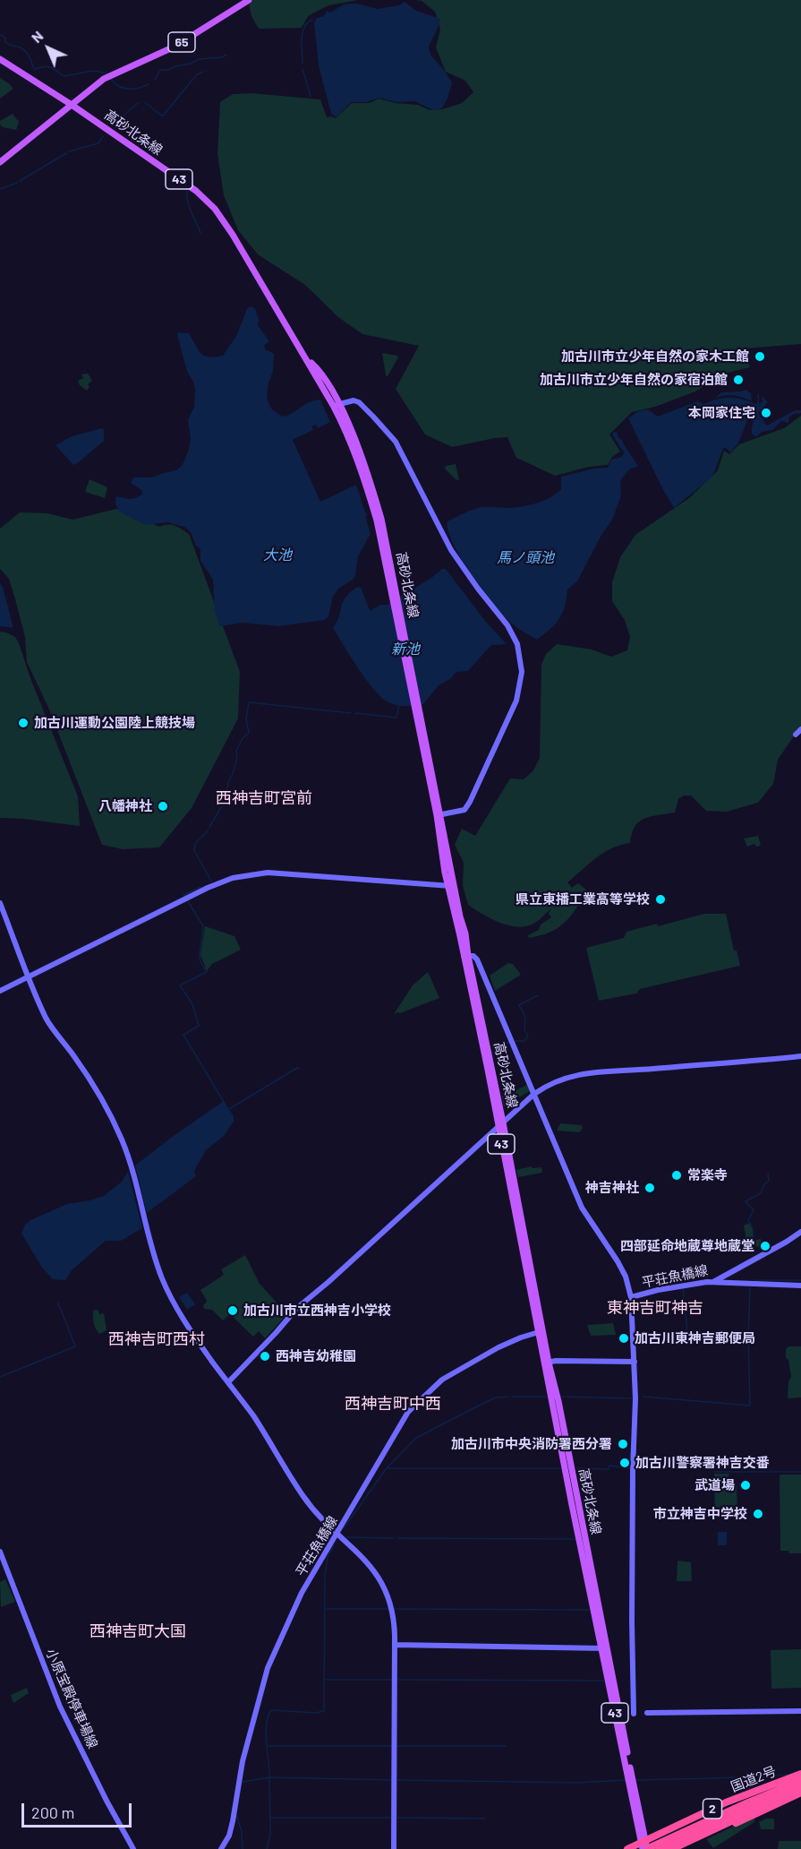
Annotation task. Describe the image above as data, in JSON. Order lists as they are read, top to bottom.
{
  "streets": {
    "highway": ["国道2号", "2"],
    "main road": ["65", "高砂北条線", "43"],
    "street": ["平荘魚橋線", "小原宝殿停車場線"]
  },
  "crossings": [
    ["65", "高砂北条線"],
    ["高砂北条線", "平荘魚橋線"],
    ["高砂北条線", "国道2号"],
    ["高砂北条線", "2"],
    ["国道2号", "2"]
  ],
  "districts": [
    "西神吉町宮前",
    "東神吉町神吉",
    "西神吉町西村",
    "西神吉町中西",
    "西神吉町大国"
  ],
  "water": ["大池", "馬ノ頭池", "新池"],
  "places": [
    "加古川市立少年自然の家木工館",
    "加古川市立少年自然の家宿泊館",
    "本岡家住宅",
    "加古川運動公園陸上競技場",
    "八幡神社",
    "県立東播工業高等学校",
    "常楽寺",
    "神吉神社",
    "四部延命地蔵尊地蔵堂",
    "加古川市立西神吉小学校",
    "加古川東神吉郵便局",
    "西神吉幼稚園",
    "加古川市中央消防署西分署",
    "加古川警察署神吉交番",
    "武道場",
    "市立神吉中学校"
  ],
  "scale_bar": "200 m",
  "north": "top left"
}
